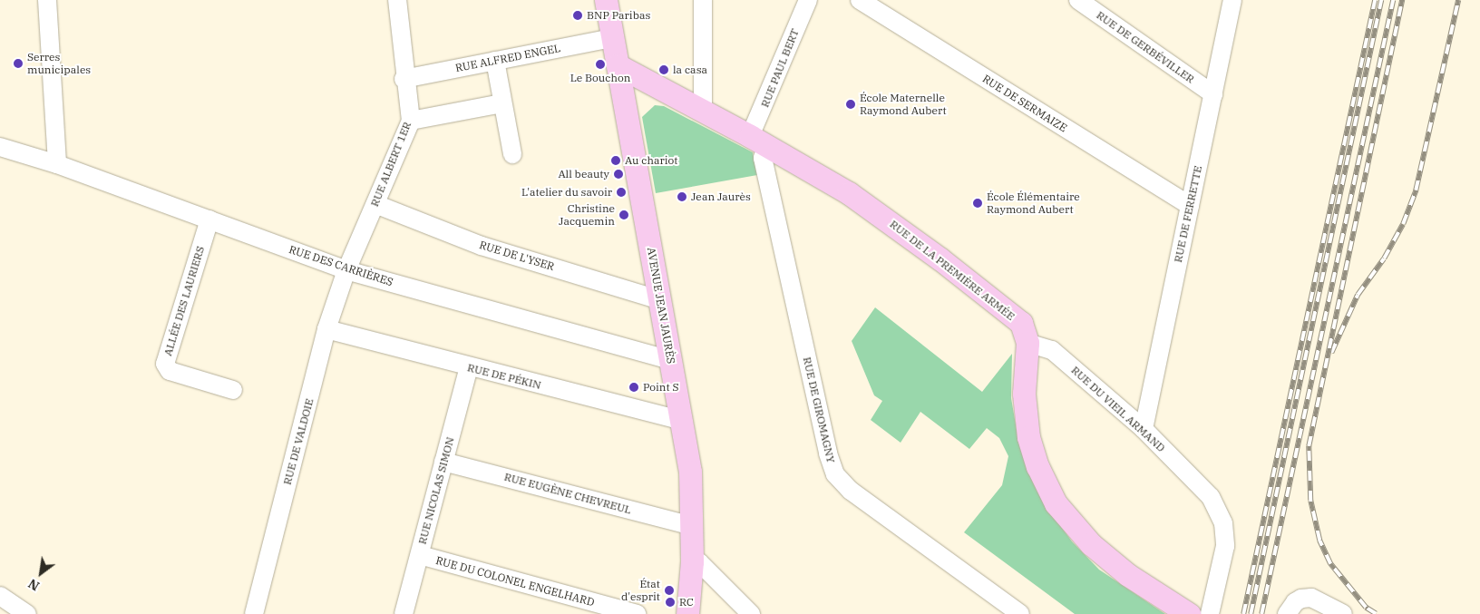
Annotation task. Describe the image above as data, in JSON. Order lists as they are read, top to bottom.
{
  "streets": {
    "main road": ["RUE DE LA PREMIÈRE ARMÉE", "AVENUE JEAN JAURÈS"],
    "street": [
      "RUE DE GERBÉVILLER",
      "RUE ALFRED ENGEL",
      "RUE PAUL BERT",
      "RUE DE SERMAIZE",
      "RUE ALBERT 1ER",
      "RUE DE FERRETTE",
      "RUE DE L'YSER",
      "RUE DES CARRIÈRES",
      "ALLÉE DES LAURIERS",
      "RUE DE PÉKIN",
      "RUE DU VIEIL ARMAND",
      "RUE DE GIROMAGNY",
      "RUE DE VALDOIE",
      "RUE NICOLAS SIMON",
      "RUE EUGÈNE CHEVREUL",
      "RUE DU COLONEL ENGELHARD"
    ]
  },
  "crossings": [
    ["RUE DE GERBÉVILLER", "RUE DE FERRETTE"],
    ["RUE ALFRED ENGEL", "RUE ALBERT 1ER"],
    ["RUE ALFRED ENGEL", "AVENUE JEAN JAURÈS"],
    ["RUE PAUL BERT", "RUE DE LA PREMIÈRE ARMÉE"],
    ["RUE PAUL BERT", "RUE DE GIROMAGNY"],
    ["RUE DE SERMAIZE", "RUE DE FERRETTE"],
    ["RUE ALBERT 1ER", "RUE DE L'YSER"],
    ["RUE ALBERT 1ER", "RUE DES CARRIÈRES"],
    ["RUE ALBERT 1ER", "RUE DE VALDOIE"],
    ["RUE DE FERRETTE", "RUE DU VIEIL ARMAND"],
    ["RUE DE L'YSER", "AVENUE JEAN JAURÈS"],
    ["RUE DES CARRIÈRES", "ALLÉE DES LAURIERS"],
    ["RUE DES CARRIÈRES", "AVENUE JEAN JAURÈS"],
    ["RUE DES CARRIÈRES", "RUE DE VALDOIE"],
    ["RUE DE LA PREMIÈRE ARMÉE", "AVENUE JEAN JAURÈS"],
    ["RUE DE LA PREMIÈRE ARMÉE", "RUE DU VIEIL ARMAND"],
    ["RUE DE LA PREMIÈRE ARMÉE", "RUE DE GIROMAGNY"],
    ["AVENUE JEAN JAURÈS", "RUE DE PÉKIN"],
    ["AVENUE JEAN JAURÈS", "RUE EUGÈNE CHEVREUL"],
    ["RUE DE PÉKIN", "RUE DE VALDOIE"],
    ["RUE DE PÉKIN", "RUE NICOLAS SIMON"],
    ["RUE NICOLAS SIMON", "RUE EUGÈNE CHEVREUL"],
    ["RUE NICOLAS SIMON", "RUE DU COLONEL ENGELHARD"]
  ],
  "places": [
    "BNP Paribas",
    "Serres municipales",
    "Le Bouchon",
    "la casa",
    "École Maternelle Raymond Aubert",
    "Au chariot",
    "All beauty",
    "L'atelier du savoir",
    "Jean Jaurès",
    "École Élémentaire Raymond Aubert",
    "Christine Jacquemin",
    "Point S",
    "État d'esprit",
    "RC"
  ],
  "north": "bottom left"
}
